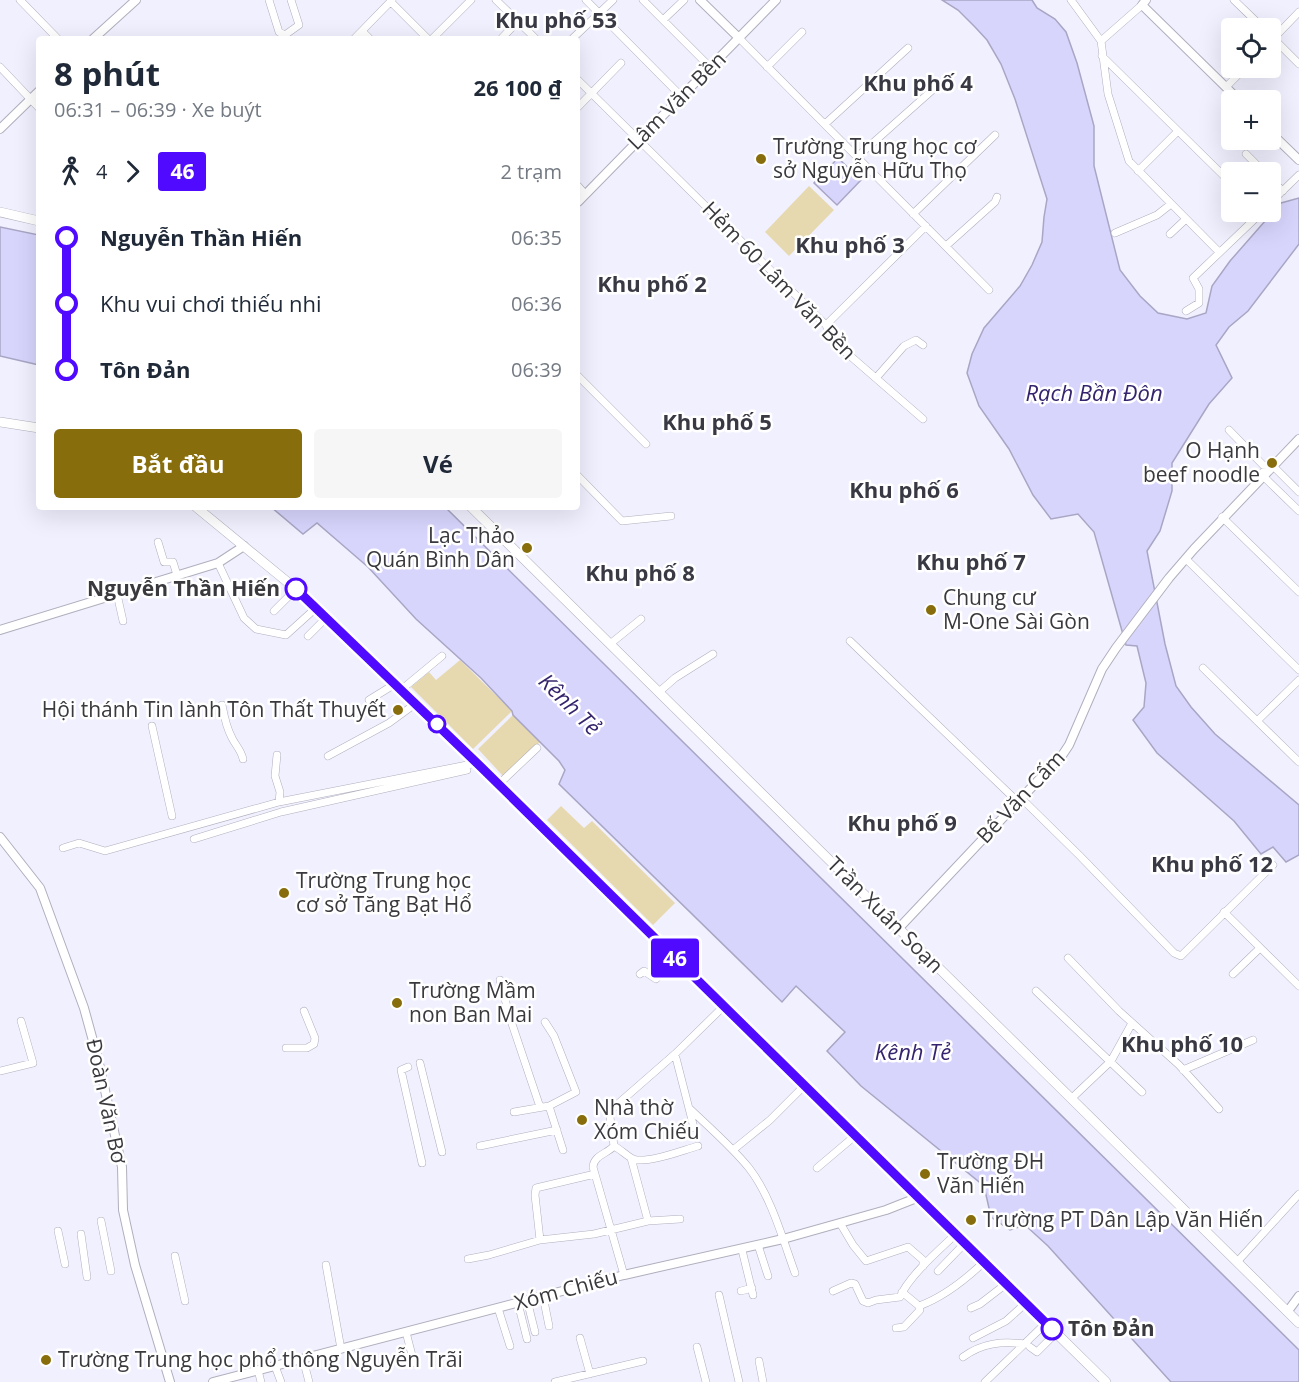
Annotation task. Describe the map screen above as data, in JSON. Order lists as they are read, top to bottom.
{
  "streets": {
    "main road": ["Trần Xuân Soạn"],
    "street": [
      "Lâm Văn Bền",
      "Hẻm 60 Lâm Văn Bền",
      "Bế Văn Cấm",
      "Đoàn Văn Bơ",
      "Xóm Chiếu"
    ]
  },
  "crossings": [
    ["Lâm Văn Bền", "Hẻm 60 Lâm Văn Bền"],
    ["Bế Văn Cấm", "Trần Xuân Soạn"]
  ],
  "districts": [
    "Khu phố 53",
    "Khu phố 4",
    "Khu phố 3",
    "Khu phố 2",
    "Khu phố 5",
    "Khu phố 6",
    "Khu phố 7",
    "Khu phố 8",
    "Khu phố 9",
    "Khu phố 12",
    "Khu phố 10"
  ],
  "water": ["Rạch Bần Đôn", "Kênh Tẻ"],
  "places": [
    "Trường Trung học cơ sở Nguyễn Hữu Thọ",
    "O Hạnh beef noodle",
    "Lạc Thảo Quán Bình Dân",
    "Nguyễn Thần Hiến",
    "Chung cư M-One Sài Gòn",
    "Hội thánh Tin lành Tôn Thất Thuyết",
    "Trường Trung học cơ sở Tăng Bạt Hổ",
    "Trường Mầm non Ban Mai",
    "Nhà thờ Xóm Chiếu",
    "Trường ĐH Văn Hiến",
    "Trường PT Dân Lập Văn Hiến",
    "Tôn Đản",
    "Trường Trung học phổ thông Nguyễn Trãi"
  ],
  "lines": ["bus line 46"],
  "page": {
    "on_map": "46",
    "map_buttons": ["+", "−"],
    "heading": ["8 phút", "06:31 – 06:39 · Xe buýt", "26 100 ₫"],
    "legs": ["4", "46", "2 trạm"],
    "list": [
      {
        "name": "Nguyễn Thần Hiến",
        "value": "06:35"
      },
      {
        "name": "Khu vui chơi thiếu nhi",
        "value": "06:36"
      },
      {
        "name": "Tôn Đản",
        "value": "06:39"
      }
    ],
    "buttons": ["Bắt đầu", "Vé"]
  }
}
